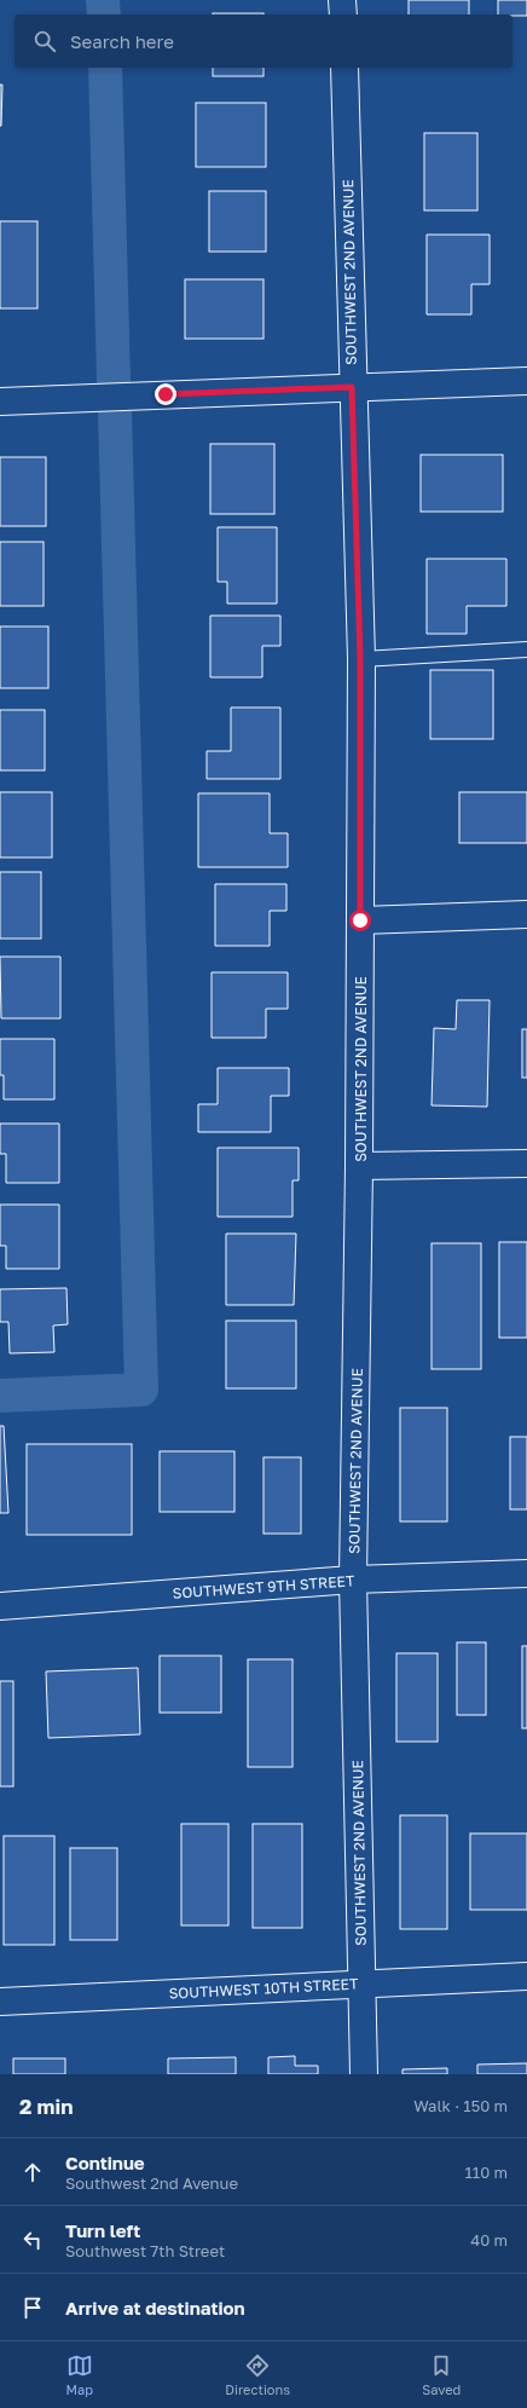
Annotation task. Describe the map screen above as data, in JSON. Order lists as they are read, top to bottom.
{
  "streets": {
    "street": ["SOUTHWEST 2ND AVENUE", "SOUTHWEST 9TH STREET", "SOUTHWEST 10TH STREET"]
  },
  "crossings": [
    ["SOUTHWEST 2ND AVENUE", "SOUTHWEST 9TH STREET"],
    ["SOUTHWEST 2ND AVENUE", "SOUTHWEST 10TH STREET"]
  ],
  "page": {
    "search": "Search here",
    "heading": ["2 min", "Walk · 150 m"],
    "list": [
      ["Continue", "Southwest 2nd Avenue", "110 m"],
      ["Turn left", "Southwest 7th Street", "40 m"],
      "Arrive at destination"
    ],
    "nav": ["Map", "Directions", "Saved"]
  }
}
